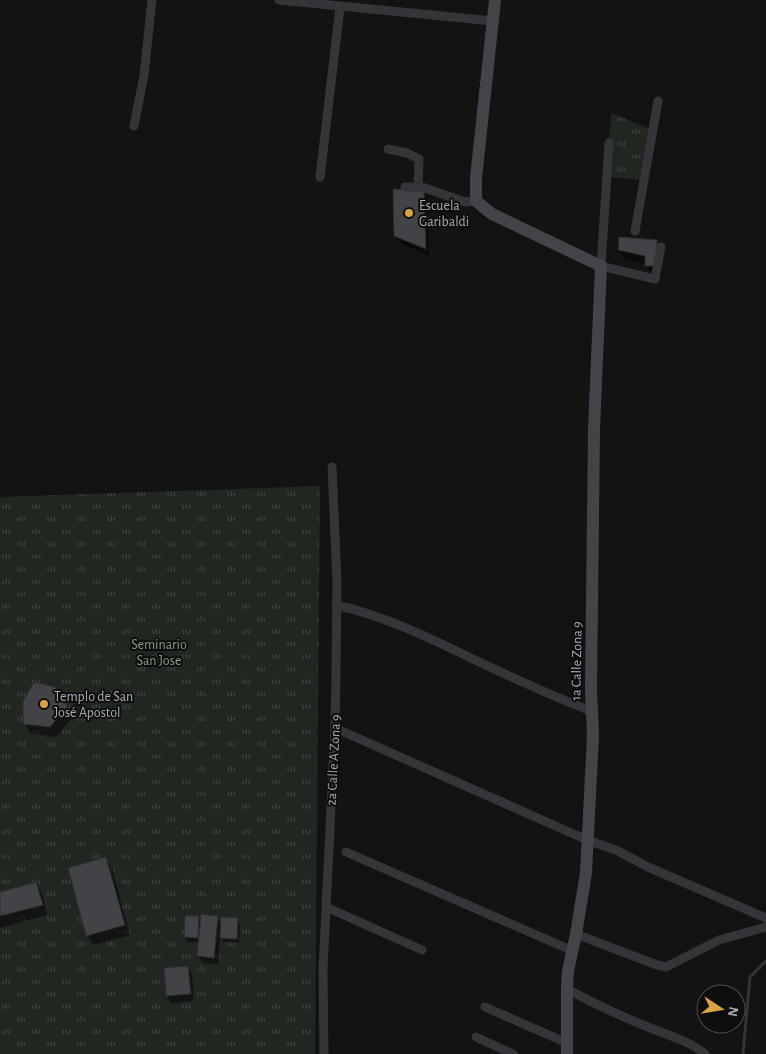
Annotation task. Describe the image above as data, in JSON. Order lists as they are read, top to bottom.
{
  "streets": {
    "street": ["1a Calle Zona 9", "2a Calle A Zona 9"]
  },
  "parks": ["Seminario San Jose"],
  "places": ["Escuela Garibaldi", "Templo de San José Apostol"],
  "north": "right"
}
